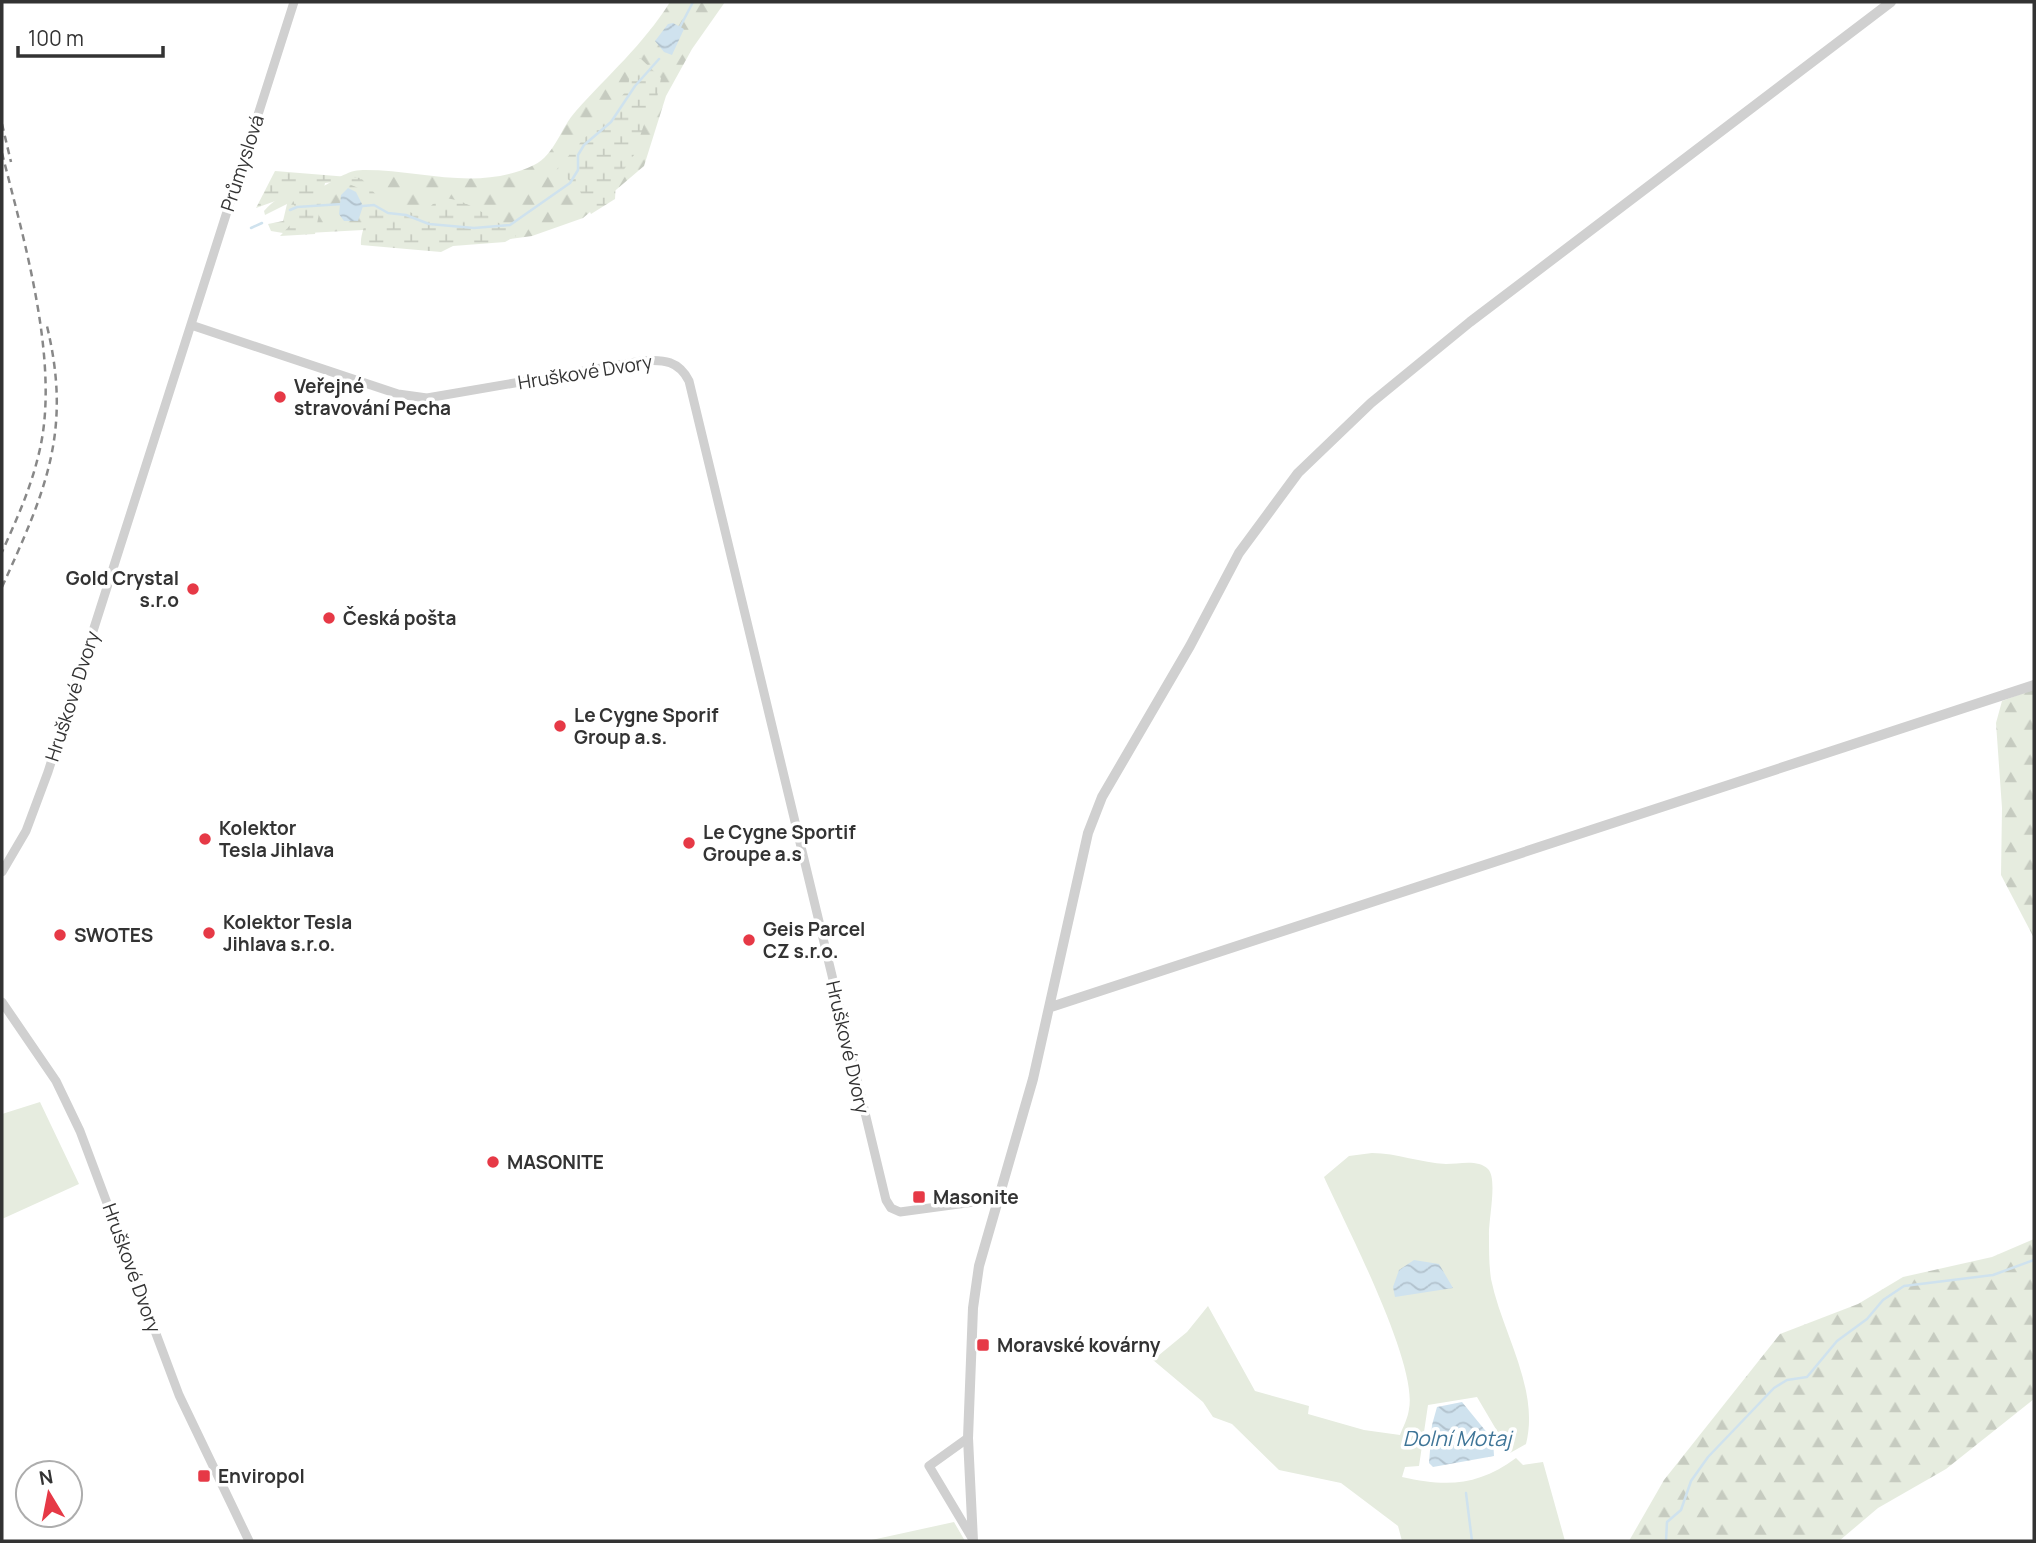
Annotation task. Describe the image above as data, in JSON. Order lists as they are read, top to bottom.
{
  "streets": {
    "street": ["Průmyslová", "Hruškové Dvory"]
  },
  "crossings": [
    ["Průmyslová", "Hruškové Dvory"]
  ],
  "water": ["Dolní Motaj"],
  "places": {
    "other": [
      "Veřejné stravování Pecha",
      "Gold Crystal s.r.o",
      "Česká pošta",
      "Le Cygne Sporif Group a.s.",
      "Kolektor Tesla Jihlava",
      "Le Cygne Sportif Groupe a.s",
      "Kolektor Tesla Jihlava s.r.o.",
      "SWOTES",
      "Geis Parcel CZ s.r.o.",
      "MASONITE"
    ],
    "transit": ["Masonite", "Moravské kovárny", "Enviropol"]
  },
  "scale_bar": "100 m",
  "north": "top"
}
